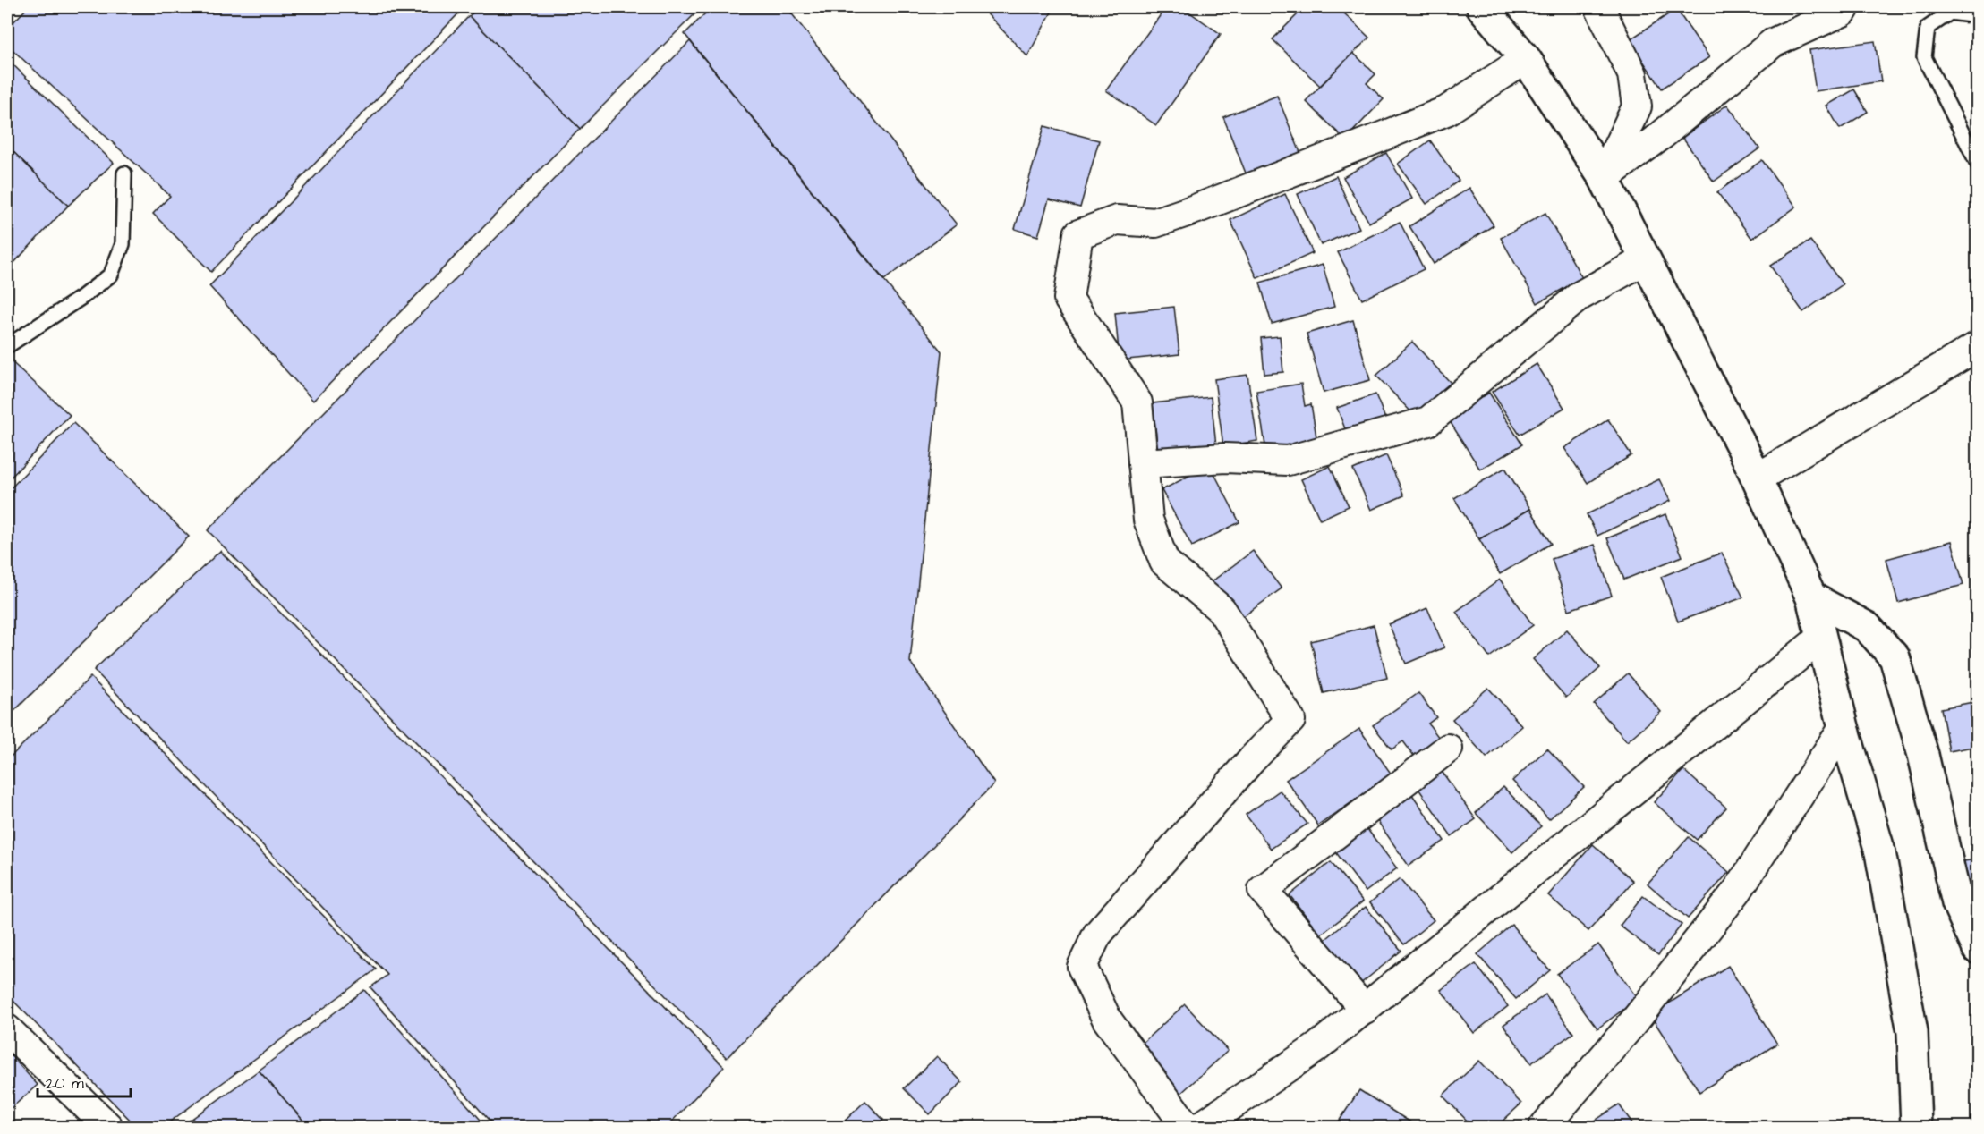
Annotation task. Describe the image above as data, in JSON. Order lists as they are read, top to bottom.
{
  "scale_bar": "20 m"
}
